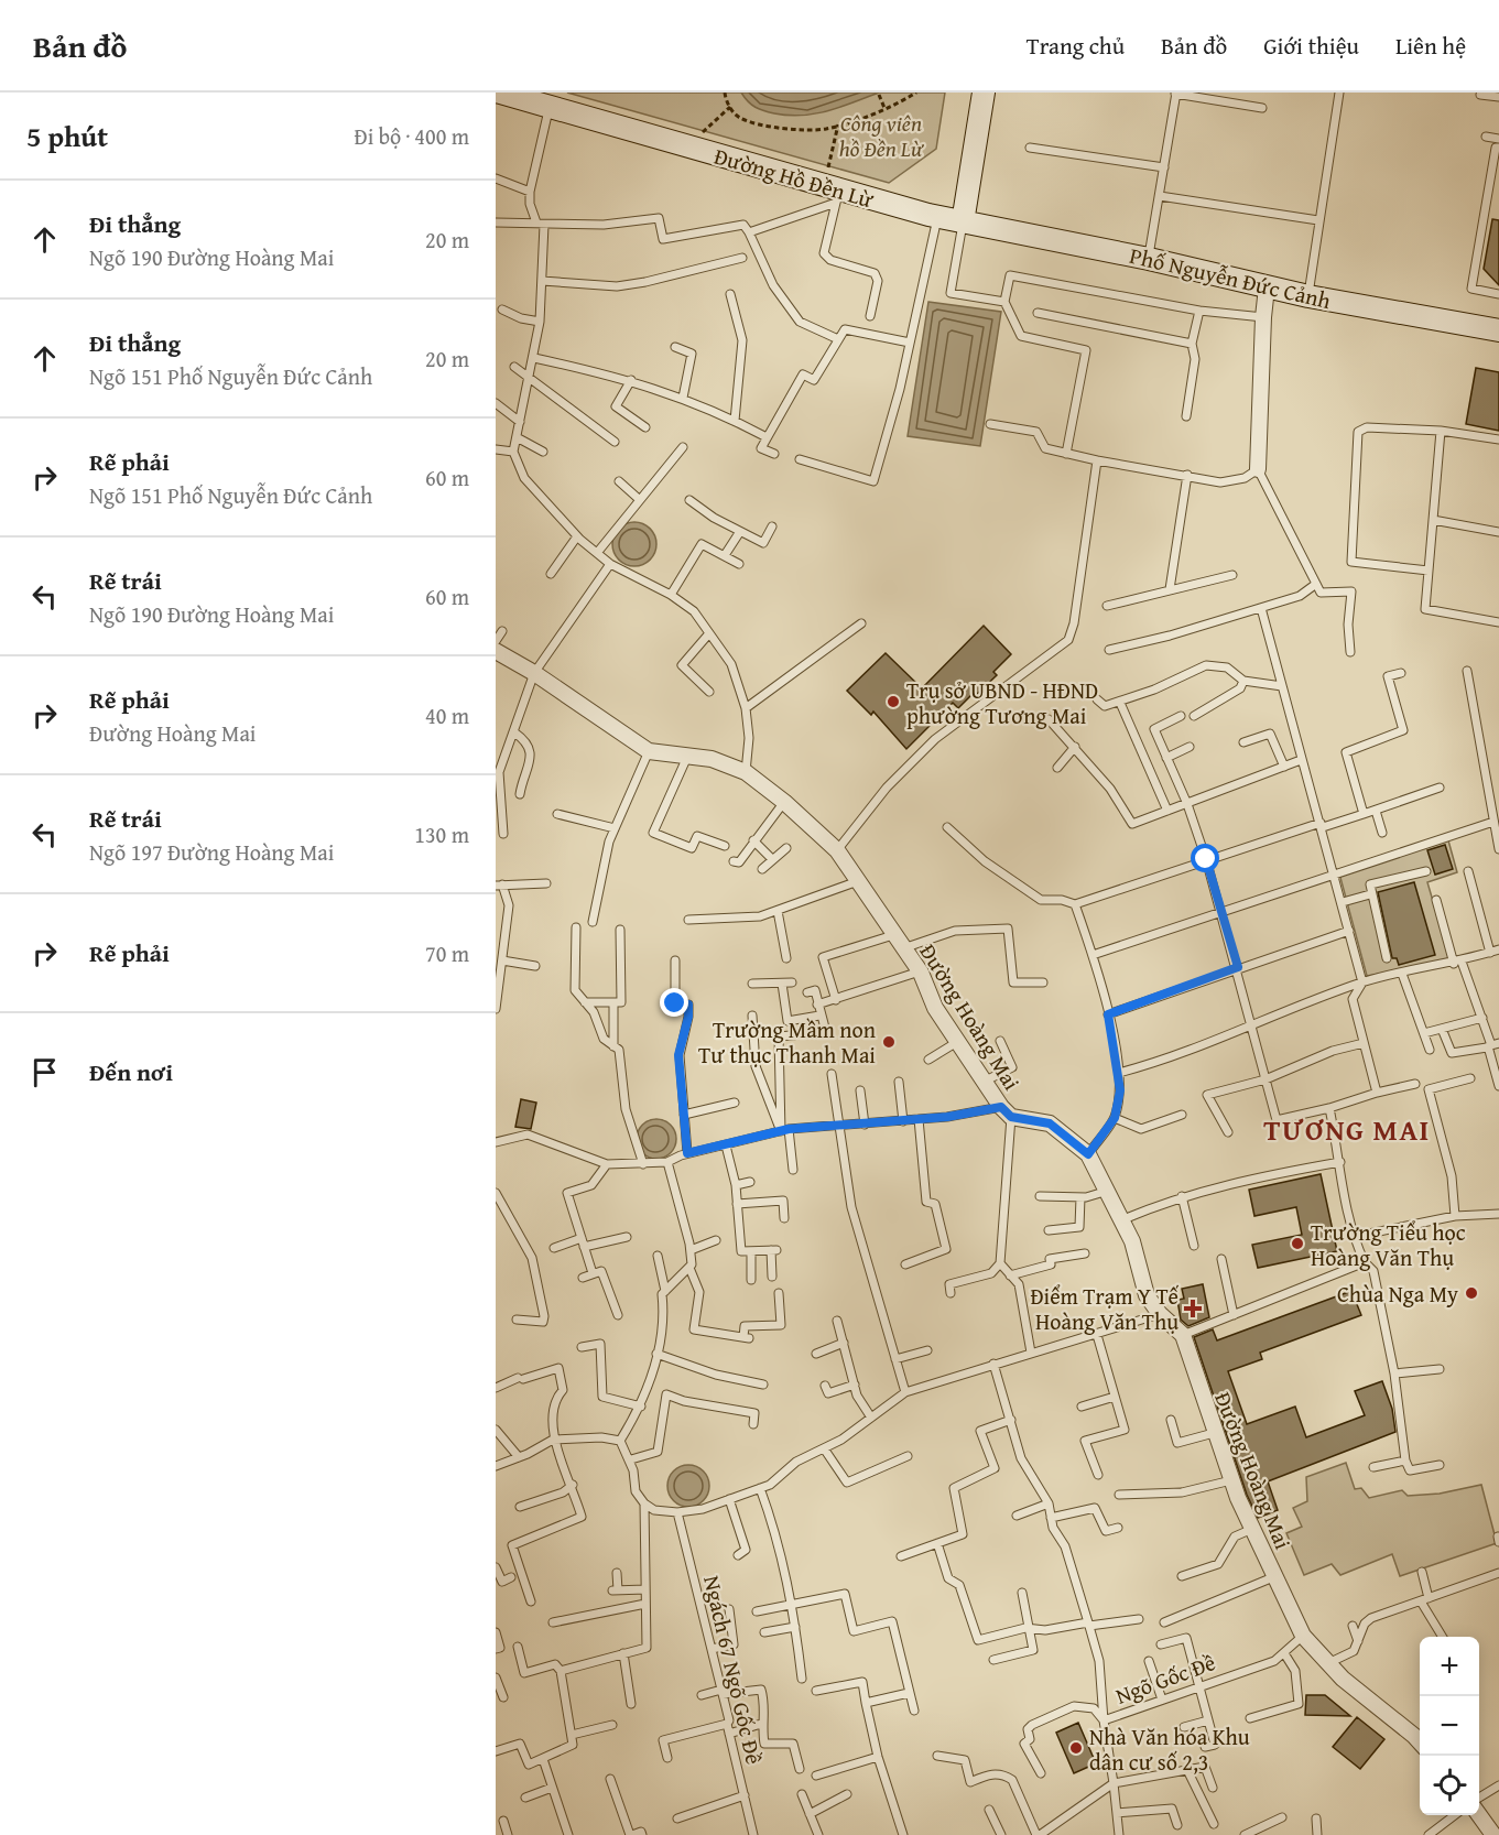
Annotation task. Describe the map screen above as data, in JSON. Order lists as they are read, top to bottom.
{
  "streets": {
    "street": ["Đường Hồ Đền Lừ", "Phố Nguyễn Đức Cảnh", "Đường Hoàng Mai"],
    "lane": ["Ngách 67 Ngõ Gốc Đề", "Ngõ Gốc Đề"]
  },
  "crossings": [
    ["Đường Hồ Đền Lừ", "Phố Nguyễn Đức Cảnh"],
    ["Đường Hoàng Mai", "Ngõ Gốc Đề"]
  ],
  "districts": ["TƯƠNG MAI"],
  "parks": ["Công viên hồ Đền Lừ"],
  "places": {
    "other": [
      "Trụ sở UBND - HĐND phường Tương Mai",
      "Trường Mầm non Tư thục Thanh Mai",
      "Trường Tiểu học Hoàng Văn Thụ",
      "Chùa Nga My",
      "Nhà Văn hóa Khu dân cư số 2,3"
    ],
    "health": ["Điểm Trạm Y Tế Hoàng Văn Thụ"]
  },
  "page": {
    "header": "Bản đồ",
    "nav": [
      "Trang chủ",
      "Bản đồ",
      "Giới thiệu",
      "Liên hệ"
    ],
    "heading": ["5 phút", "Đi bộ · 400 m"],
    "list": [
      ["Đi thẳng", "Ngõ 190 Đường Hoàng Mai", "20 m"],
      ["Đi thẳng", "Ngõ 151 Phố Nguyễn Đức Cảnh", "20 m"],
      ["Rẽ phải", "Ngõ 151 Phố Nguyễn Đức Cảnh", "60 m"],
      ["Rẽ trái", "Ngõ 190 Đường Hoàng Mai", "60 m"],
      ["Rẽ phải", "Đường Hoàng Mai", "40 m"],
      ["Rẽ trái", "Ngõ 197 Đường Hoàng Mai", "130 m"],
      ["Rẽ phải", "70 m"],
      "Đến nơi"
    ],
    "map_buttons": ["+", "−"]
  }
}
